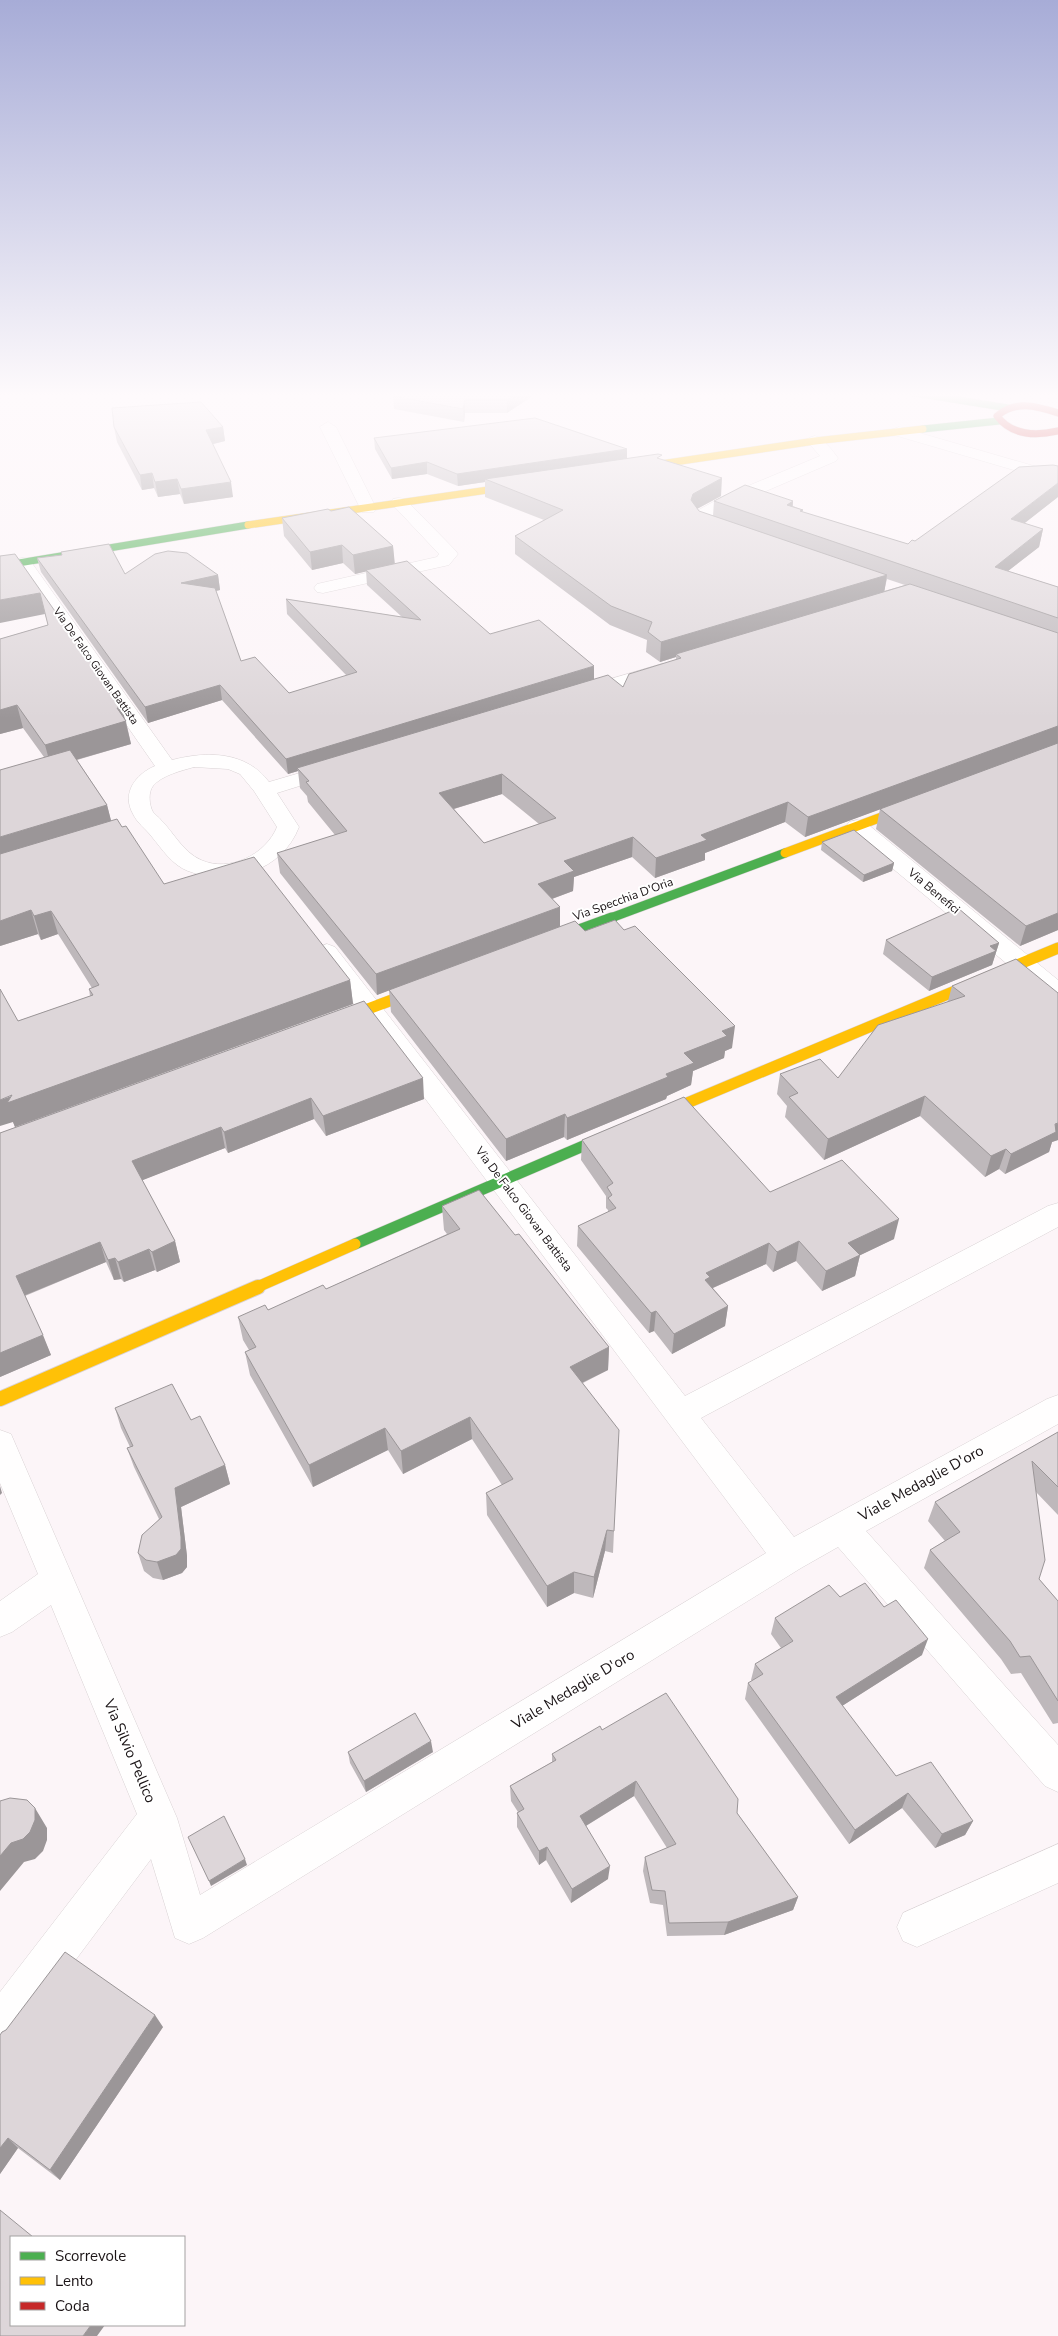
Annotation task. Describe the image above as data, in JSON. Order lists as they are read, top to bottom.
{
  "streets": {
    "street": [
      "Via De Falco Giovan Battista",
      "Via Benefici",
      "Via Specchia D'Oria",
      "Viale Medaglie D'oro",
      "Via Silvio Pellico"
    ]
  },
  "crossings": [
    ["Via De Falco Giovan Battista", "Viale Medaglie D'oro"],
    ["Via Benefici", "Via Specchia D'Oria"],
    ["Viale Medaglie D'oro", "Via Silvio Pellico"]
  ],
  "legend": ["Scorrevole", "Lento", "Coda"]
}
